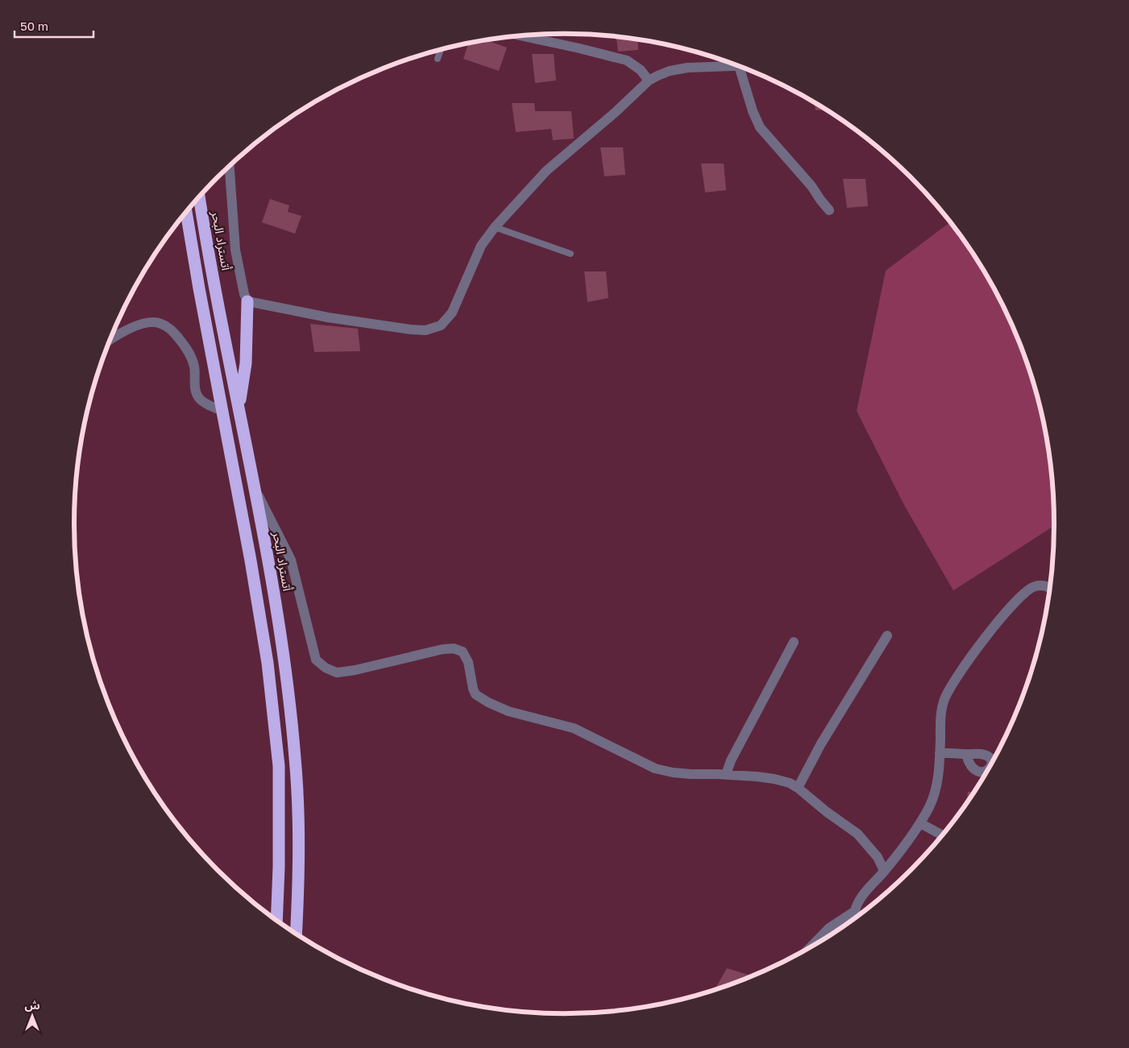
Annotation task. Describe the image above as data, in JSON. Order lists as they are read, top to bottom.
{
  "streets": {
    "highway": ["أتستراد البحر"]
  },
  "scale_bar": "50 m",
  "north": "top"
}
